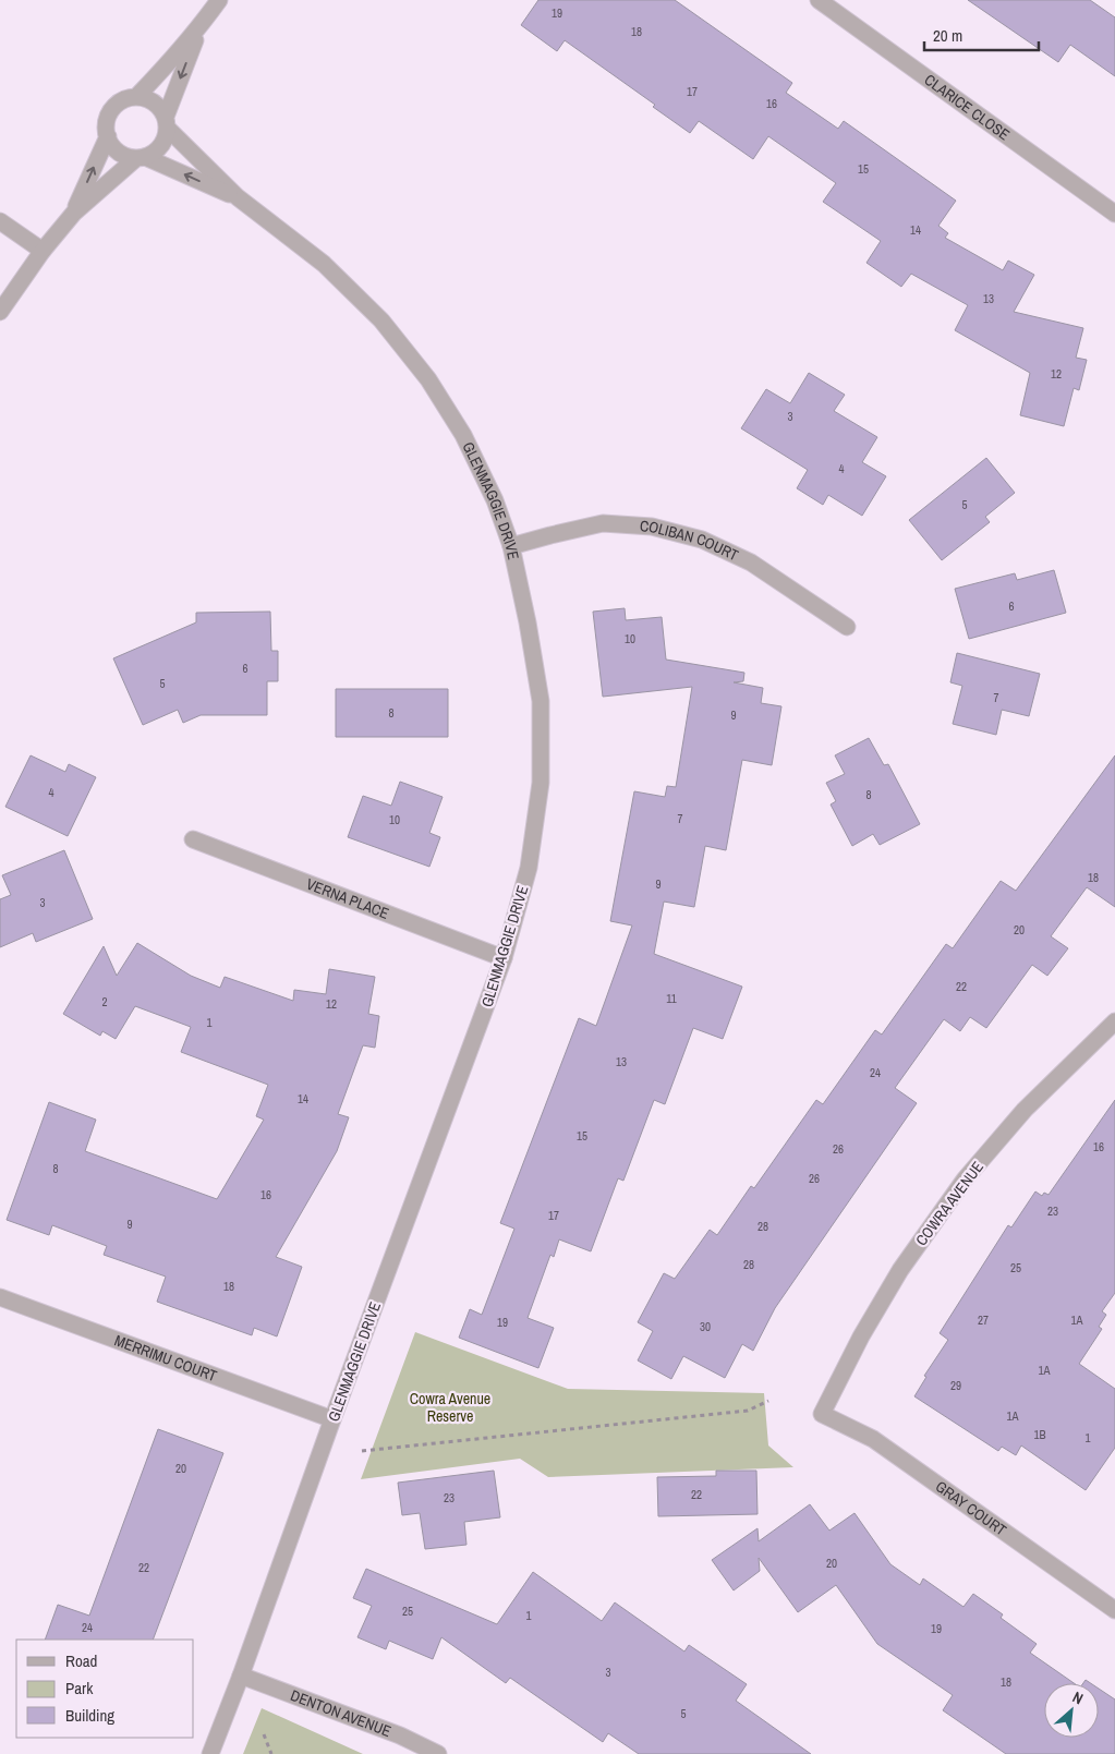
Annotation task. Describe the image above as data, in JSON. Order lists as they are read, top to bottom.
{
  "streets": {
    "street": [
      "CLARICE CLOSE",
      "GLENMAGGIE DRIVE",
      "COLIBAN COURT",
      "VERNA PLACE",
      "COWRA AVENUE",
      "MERRIMU COURT",
      "GRAY COURT",
      "DENTON AVENUE"
    ]
  },
  "crossings": [
    ["GLENMAGGIE DRIVE", "COLIBAN COURT"],
    ["GLENMAGGIE DRIVE", "VERNA PLACE"],
    ["GLENMAGGIE DRIVE", "MERRIMU COURT"],
    ["GLENMAGGIE DRIVE", "DENTON AVENUE"],
    ["COWRA AVENUE", "GRAY COURT"]
  ],
  "parks": ["Cowra Avenue Reserve"],
  "house_numbers": [
    "19",
    "18",
    "17",
    "16",
    "15",
    "14",
    "13",
    "12",
    "3",
    "4",
    "5",
    "6",
    "10",
    "6",
    "5",
    "7",
    "8",
    "9",
    "4",
    "8",
    "7",
    "10",
    "18",
    "9",
    "3",
    "20",
    "22",
    "11",
    "2",
    "12",
    "1",
    "13",
    "24",
    "14",
    "15",
    "16",
    "26",
    "8",
    "26",
    "16",
    "23",
    "17",
    "9",
    "28",
    "28",
    "25",
    "18",
    "27",
    "1A",
    "19",
    "30",
    "1A",
    "29",
    "1A",
    "1B",
    "1",
    "20",
    "22",
    "23",
    "20",
    "22",
    "25",
    "1",
    "24",
    "19",
    "3",
    "18",
    "5"
  ],
  "legend": ["Road", "Park", "Building"],
  "scale_bar": "20 m",
  "north": "top right"
}
